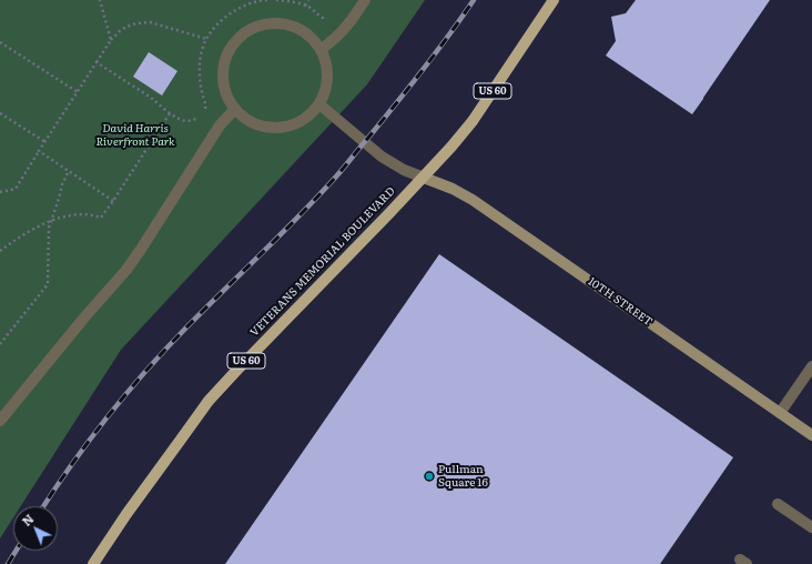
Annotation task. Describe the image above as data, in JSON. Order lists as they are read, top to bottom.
{
  "streets": {
    "main road": ["US 60", "VETERANS MEMORIAL BOULEVARD"],
    "street": ["10TH STREET"]
  },
  "crossings": [
    ["VETERANS MEMORIAL BOULEVARD", "10TH STREET"]
  ],
  "parks": ["David Harris Riverfront Park"],
  "places": ["Pullman Square 16"],
  "north": "top left"
}
